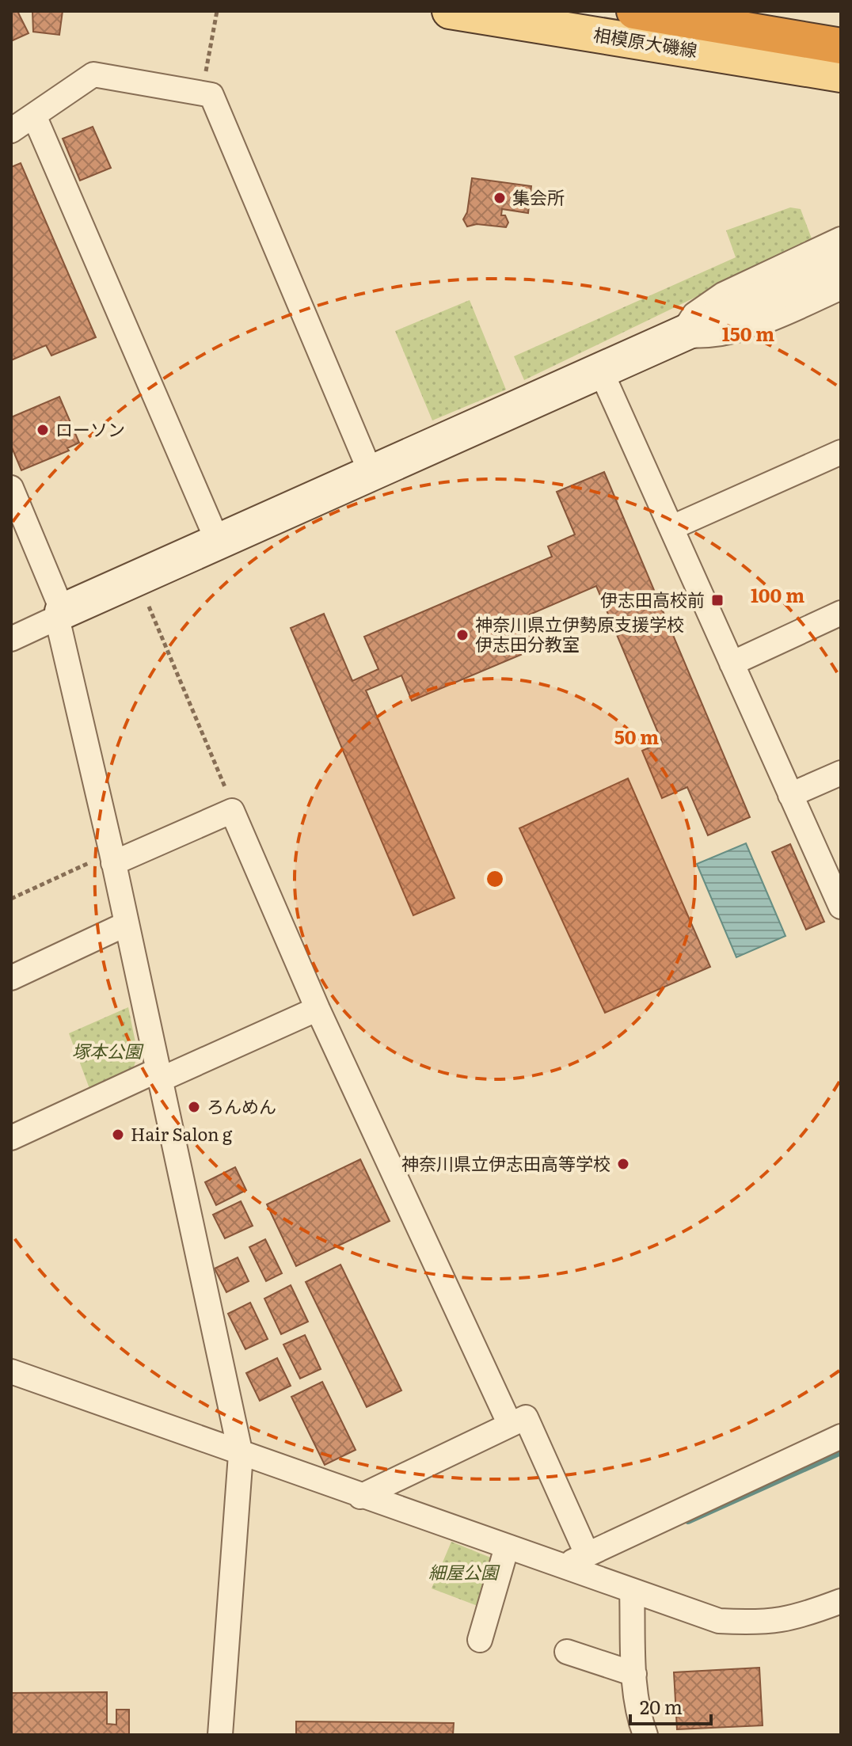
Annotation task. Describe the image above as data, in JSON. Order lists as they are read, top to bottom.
{
  "streets": {
    "main road": ["相模原大磯線"]
  },
  "parks": ["塚本公園", "細屋公園"],
  "places": {
    "other": [
      "集会所",
      "ローソン",
      "神奈川県立伊勢原支援学校 伊志田分教室",
      "ろんめん",
      "Hair Salon g",
      "神奈川県立伊志田高等学校"
    ],
    "transit": ["伊志田高校前"]
  },
  "scale_bar": "20 m",
  "rings": ["150 m", "100 m", "50 m"]
}
